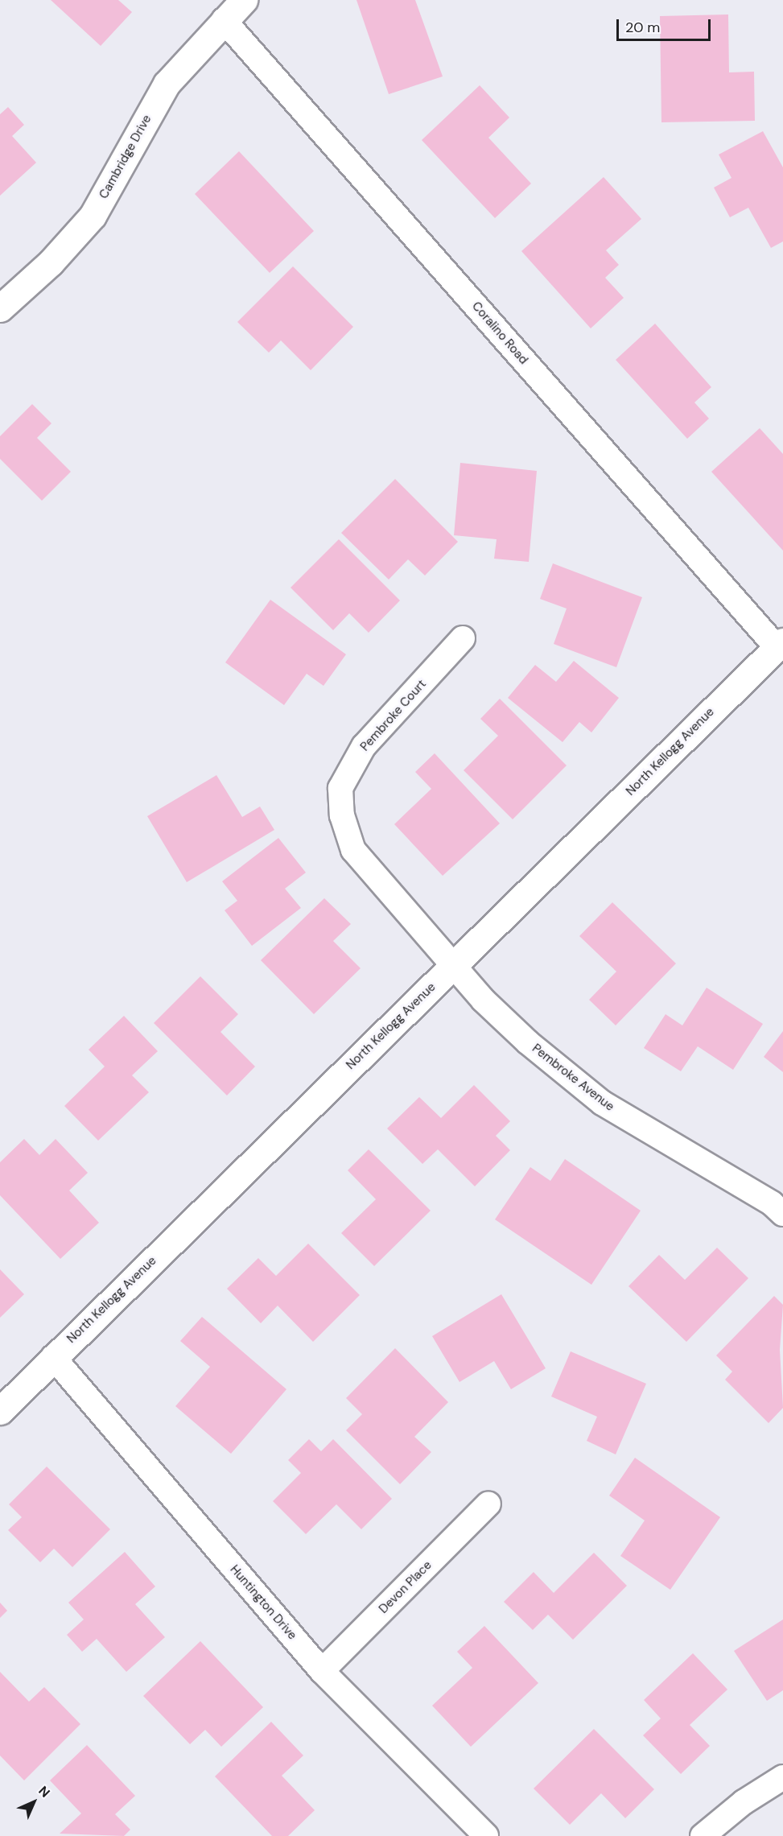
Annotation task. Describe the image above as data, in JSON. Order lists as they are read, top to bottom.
{
  "streets": {
    "street": [
      "Cambridge Drive",
      "Coralino Road",
      "Pembroke Court",
      "North Kellogg Avenue",
      "Pembroke Avenue",
      "Devon Place",
      "Huntington Drive"
    ]
  },
  "crossings": [
    ["Cambridge Drive", "Coralino Road"],
    ["Coralino Road", "North Kellogg Avenue"],
    ["Pembroke Court", "North Kellogg Avenue"],
    ["Pembroke Court", "Pembroke Avenue"],
    ["North Kellogg Avenue", "Pembroke Avenue"],
    ["North Kellogg Avenue", "Huntington Drive"],
    ["Devon Place", "Huntington Drive"]
  ],
  "scale_bar": "20 m",
  "north": "top right"
}
